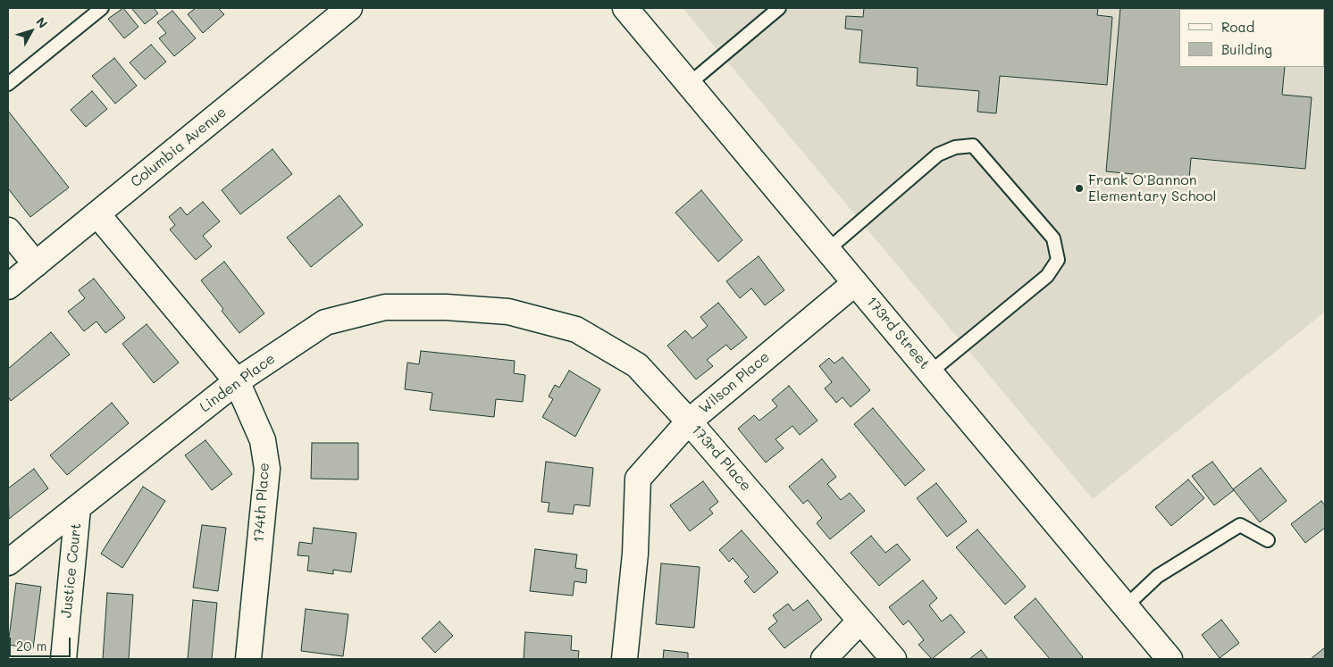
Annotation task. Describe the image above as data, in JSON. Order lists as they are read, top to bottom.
{
  "streets": {
    "street": [
      "Columbia Avenue",
      "173rd Street",
      "Linden Place",
      "Wilson Place",
      "173rd Place",
      "174th Place",
      "Justice Court"
    ]
  },
  "crossings": [
    ["Columbia Avenue", "174th Place"],
    ["173rd Street", "Wilson Place"],
    ["Linden Place", "173rd Place"],
    ["Linden Place", "174th Place"],
    ["Linden Place", "Justice Court"],
    ["Wilson Place", "173rd Place"]
  ],
  "places": ["Frank O'Bannon Elementary School"],
  "legend": ["Road", "Building"],
  "scale_bar": "20 m",
  "north": "top right"
}
